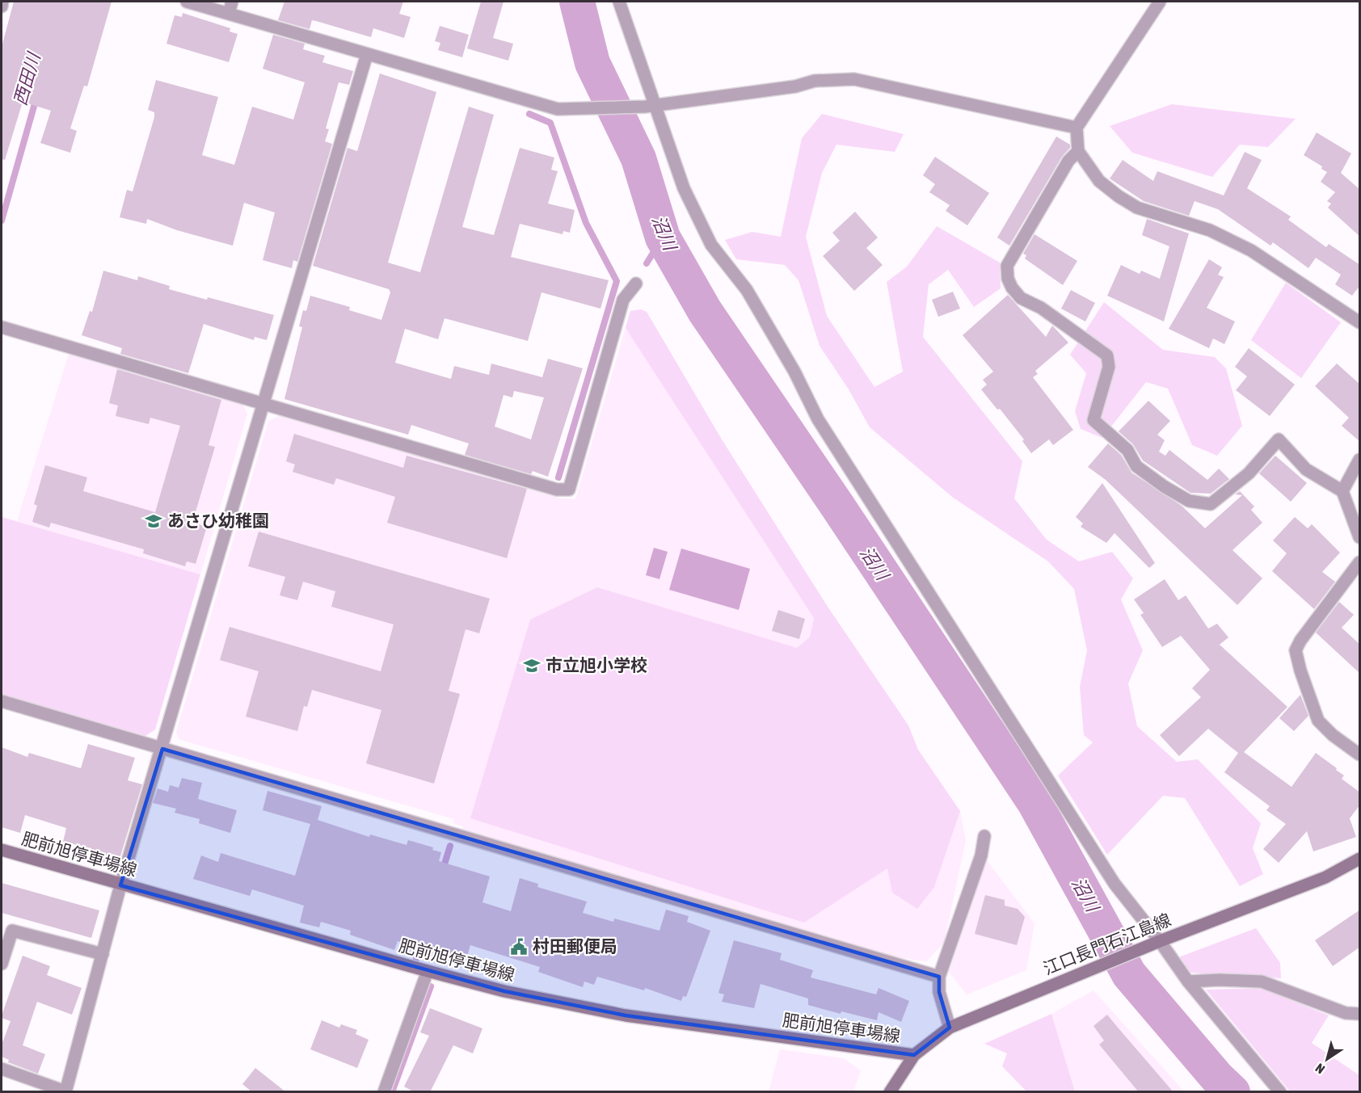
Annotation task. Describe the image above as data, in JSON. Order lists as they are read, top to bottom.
{
  "streets": {
    "main road": ["肥前旭停車場線", "江口長門石江島線"]
  },
  "crossings": [
    ["肥前旭停車場線", "江口長門石江島線"]
  ],
  "water": ["西田川", "沼川"],
  "places": {
    "school or university": ["あさひ幼稚園", "市立旭小学校"],
    "public building": ["村田郵便局"]
  },
  "north": "bottom left"
}
